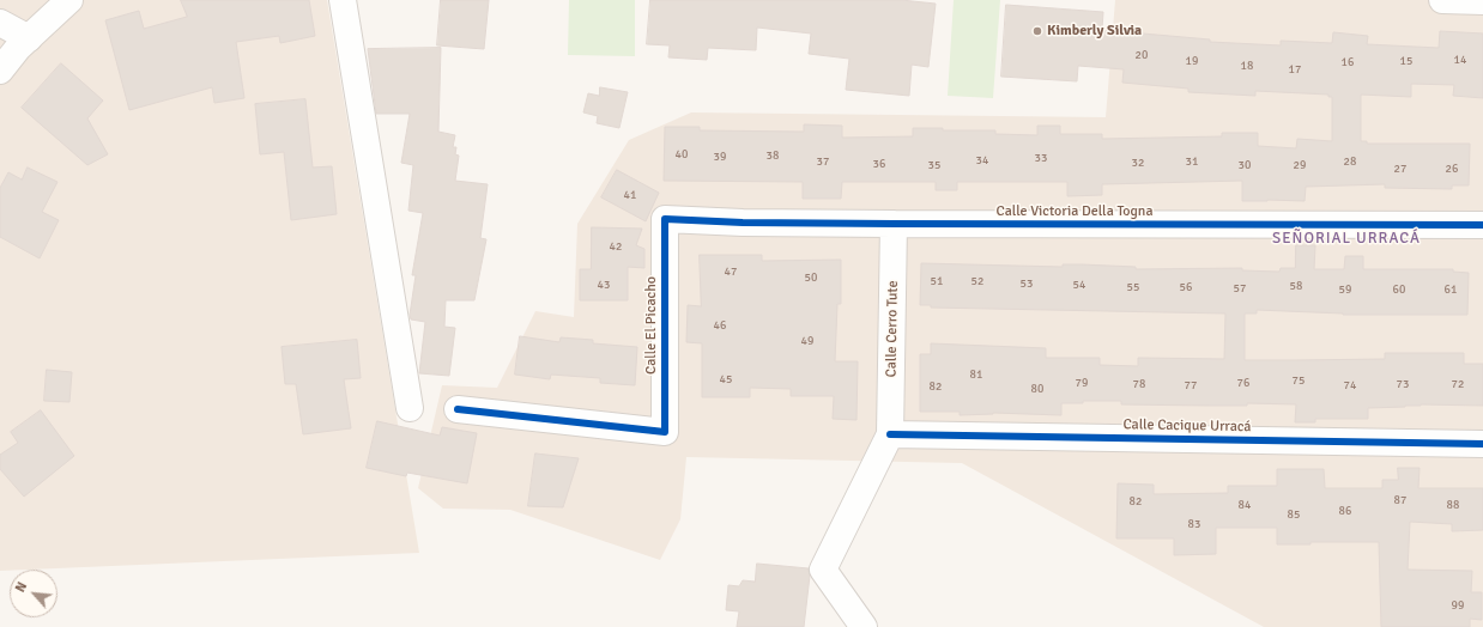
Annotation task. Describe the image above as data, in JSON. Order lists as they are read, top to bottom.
{
  "streets": {
    "street": [
      "Calle Victoria Della Togna",
      "Calle El Picacho",
      "Calle Cerro Tute",
      "Calle Cacique Urracá"
    ]
  },
  "crossings": [
    ["Calle Victoria Della Togna", "Calle El Picacho"],
    ["Calle Victoria Della Togna", "Calle Cerro Tute"],
    ["Calle Cerro Tute", "Calle Cacique Urracá"]
  ],
  "districts": ["SEÑORIAL URRACÁ"],
  "places": ["Kimberly Silvia"],
  "house_numbers": [
    "20",
    "14",
    "19",
    "15",
    "16",
    "18",
    "17",
    "40",
    "38",
    "39",
    "33",
    "34",
    "37",
    "31",
    "28",
    "32",
    "36",
    "35",
    "30",
    "29",
    "27",
    "26",
    "41",
    "42",
    "47",
    "50",
    "51",
    "52",
    "53",
    "43",
    "54",
    "58",
    "55",
    "56",
    "57",
    "59",
    "60",
    "61",
    "46",
    "49",
    "81",
    "45",
    "75",
    "79",
    "76",
    "78",
    "73",
    "72",
    "77",
    "74",
    "82",
    "80",
    "87",
    "82",
    "84",
    "88",
    "86",
    "85",
    "83",
    "99"
  ],
  "north": "top left"
}
